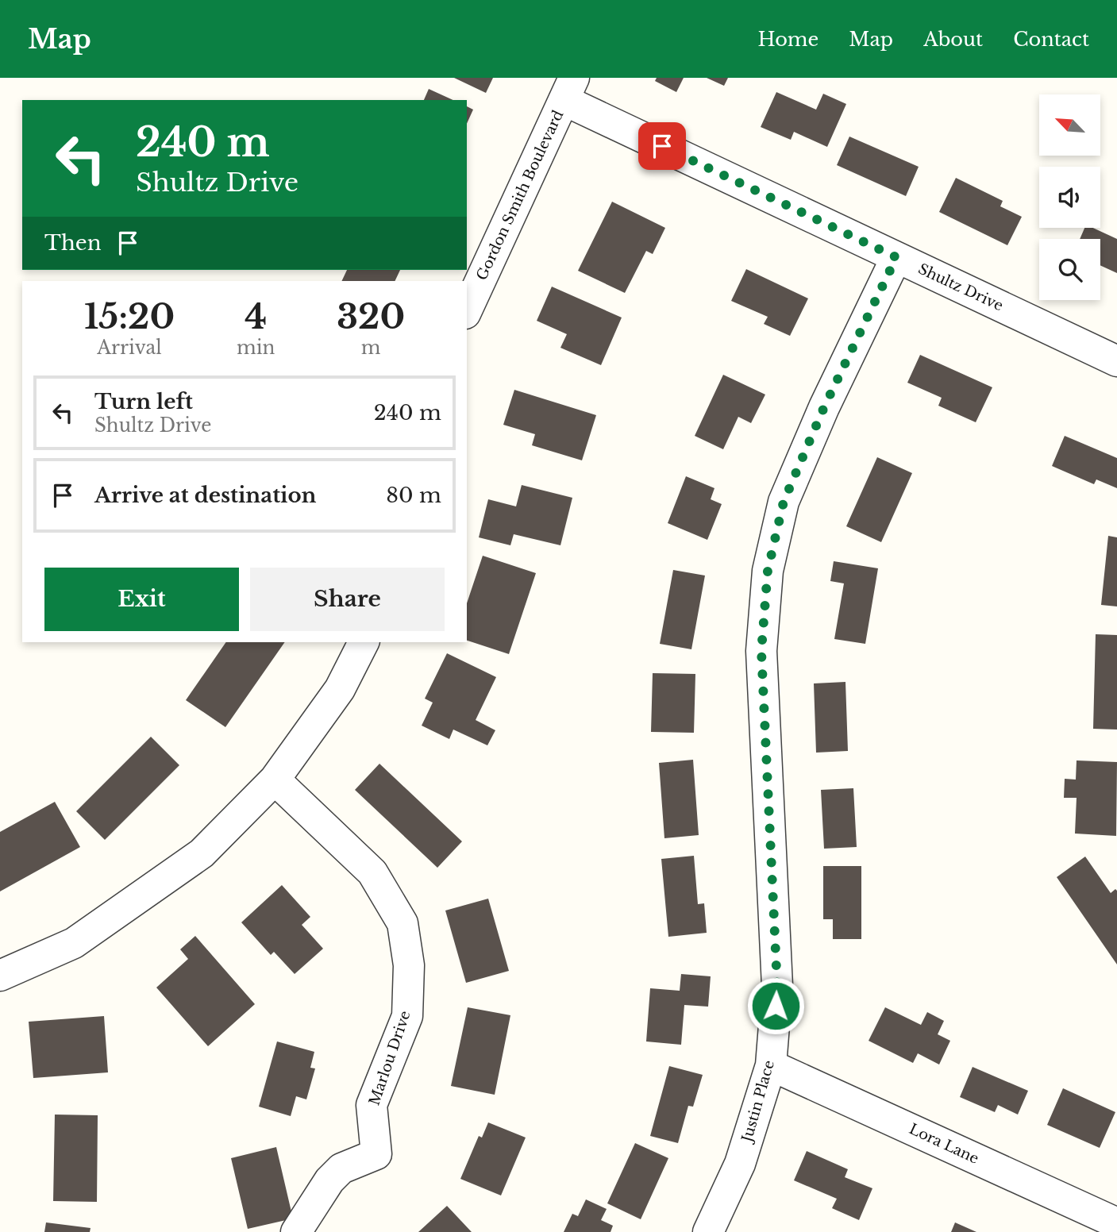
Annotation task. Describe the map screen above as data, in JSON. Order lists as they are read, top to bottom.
{
  "streets": {
    "street": [
      "Gordon Smith Boulevard",
      "Shultz Drive",
      "Marlou Drive",
      "Justin Place",
      "Lora Lane"
    ]
  },
  "crossings": [
    ["Gordon Smith Boulevard", "Shultz Drive"],
    ["Shultz Drive", "Justin Place"],
    ["Justin Place", "Lora Lane"]
  ],
  "north": "top left",
  "page": {
    "header": "Map",
    "nav": [
      "Home",
      "Map",
      "About",
      "Contact"
    ],
    "turn": ["240 m", "Shultz Drive"],
    "then": "Then",
    "eta": [
      "15:20",
      "Arrival",
      "4",
      "min",
      "320",
      "m"
    ],
    "list": [
      {
        "name": "Turn left",
        "note": "Shultz Drive",
        "value": "240 m"
      },
      {
        "name": "Arrive at destination",
        "value": "80 m"
      }
    ],
    "buttons": ["Exit", "Share"]
  }
}
